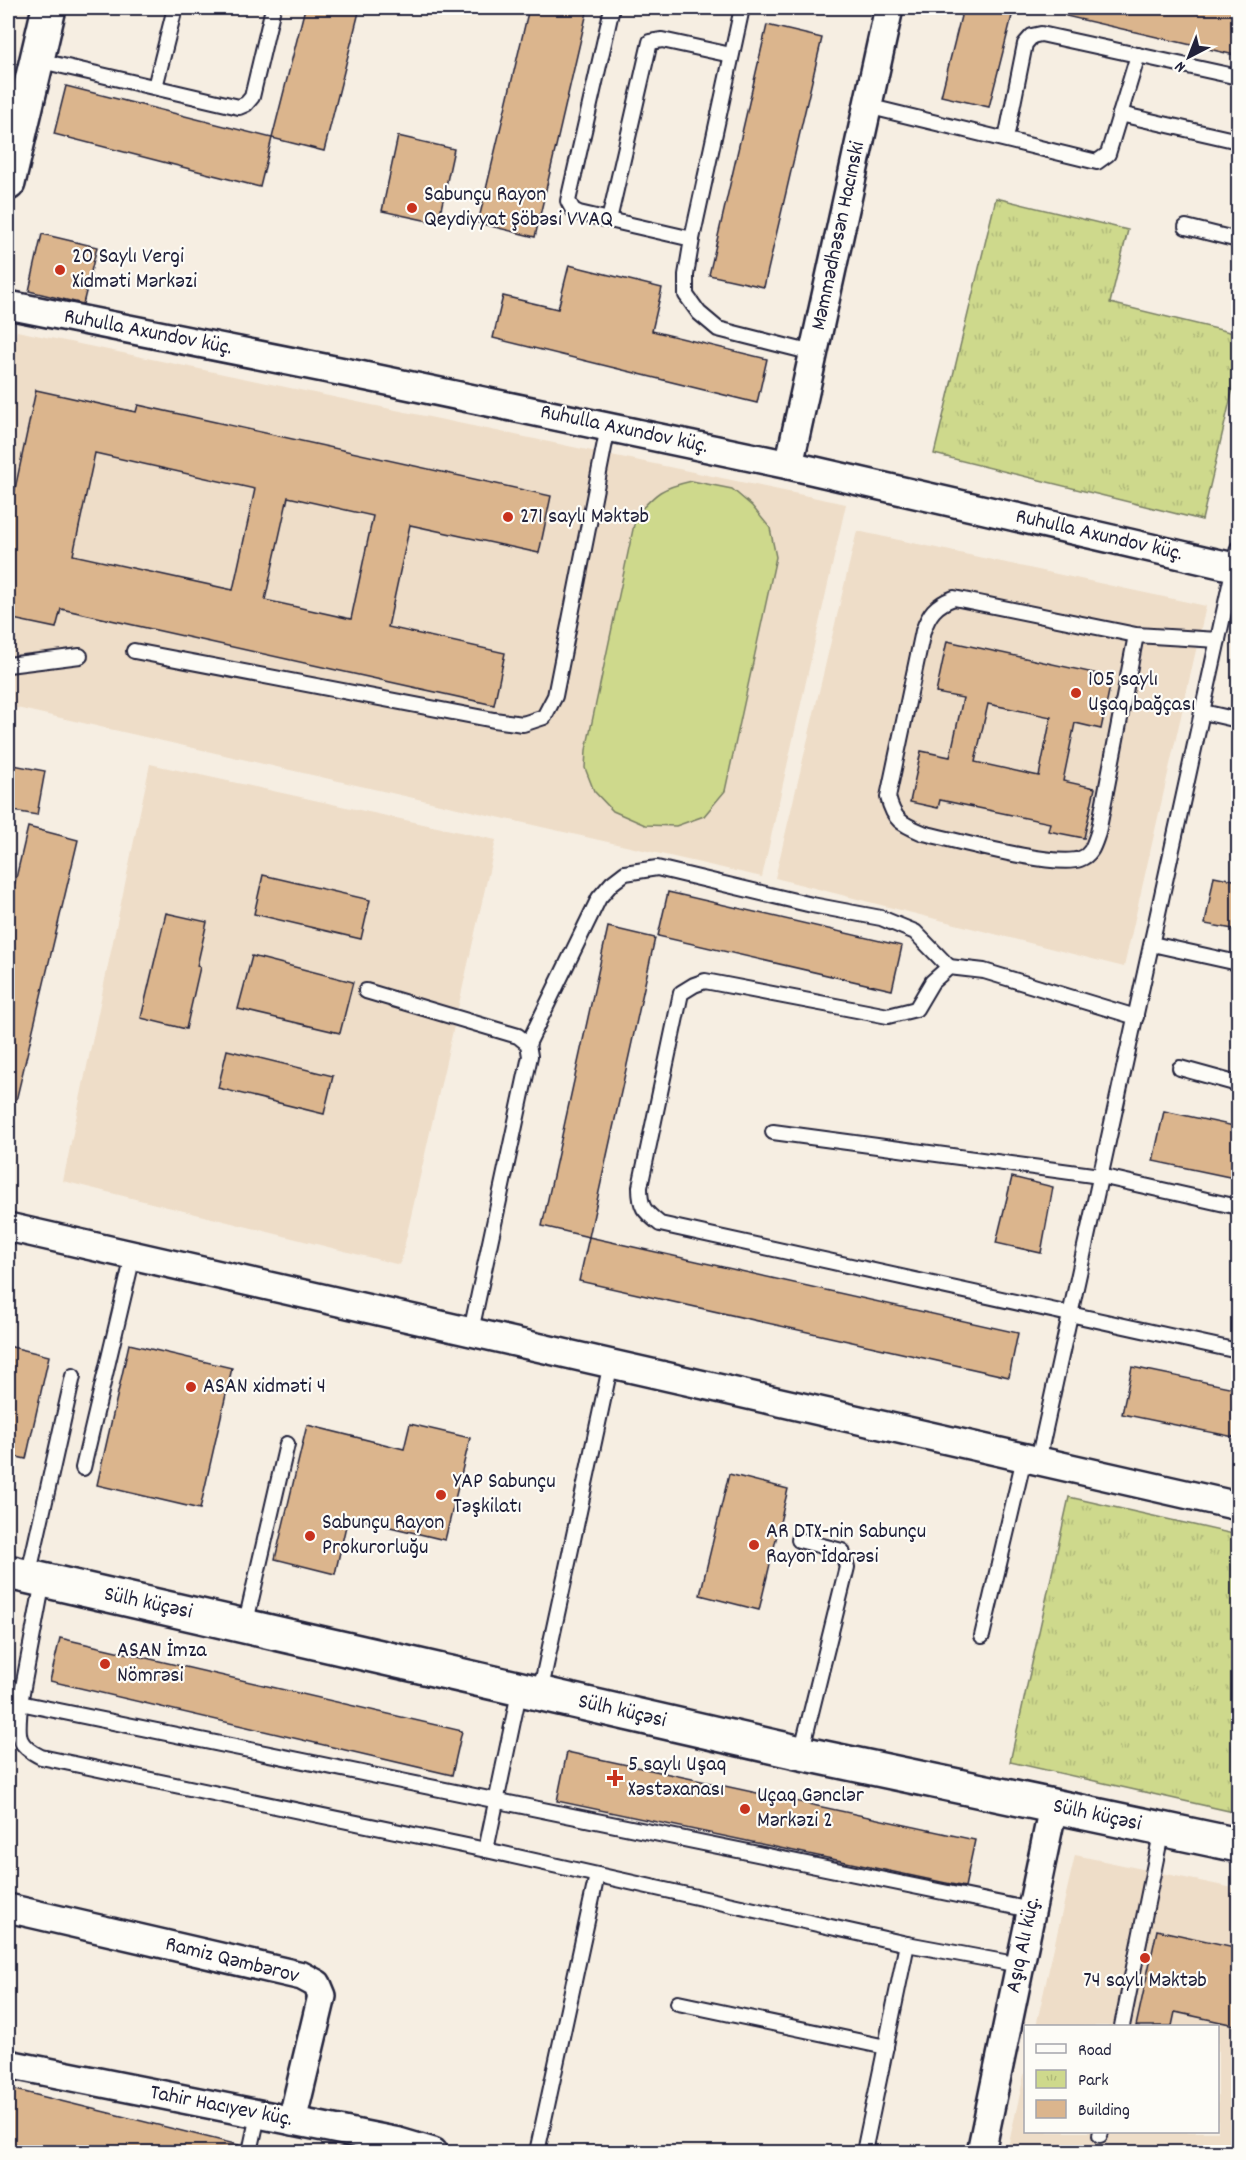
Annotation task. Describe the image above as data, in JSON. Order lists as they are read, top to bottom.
{
  "streets": {
    "street": [
      "Məmmədhəsən Hacınski",
      "Ruhulla Axundov küç.",
      "Sülh küçəsi",
      "Aşıq Alı küç.",
      "Ramiz Qəmbərov",
      "Tahir Hacıyev küç."
    ]
  },
  "crossings": [
    ["Məmmədhəsən Hacınski", "Ruhulla Axundov küç."],
    ["Sülh küçəsi", "Aşıq Alı küç."],
    ["Ramiz Qəmbərov", "Tahir Hacıyev küç."]
  ],
  "places": {
    "other": [
      "Sabunçu Rayon Qeydiyyat Şöbəsi VVAQ",
      "20 Saylı Vergi Xidməti Mərkəzi",
      "271 saylı Məktəb",
      "105 saylı Uşaq bağçası",
      "ASAN xidməti 4",
      "YAP Sabunçu Təşkilatı",
      "Sabunçu Rayon Prokurorluğu",
      "AR DTX-nin Sabunçu Rayon İdarəsi",
      "ASAN İmza Nömrəsi",
      "Uçaq Gənclər Mərkəzi 2",
      "74 saylı Məktəb"
    ],
    "health": ["5 saylı Uşaq Xəstəxanası"]
  },
  "legend": ["Road", "Park", "Building"],
  "north": "bottom left"
}
